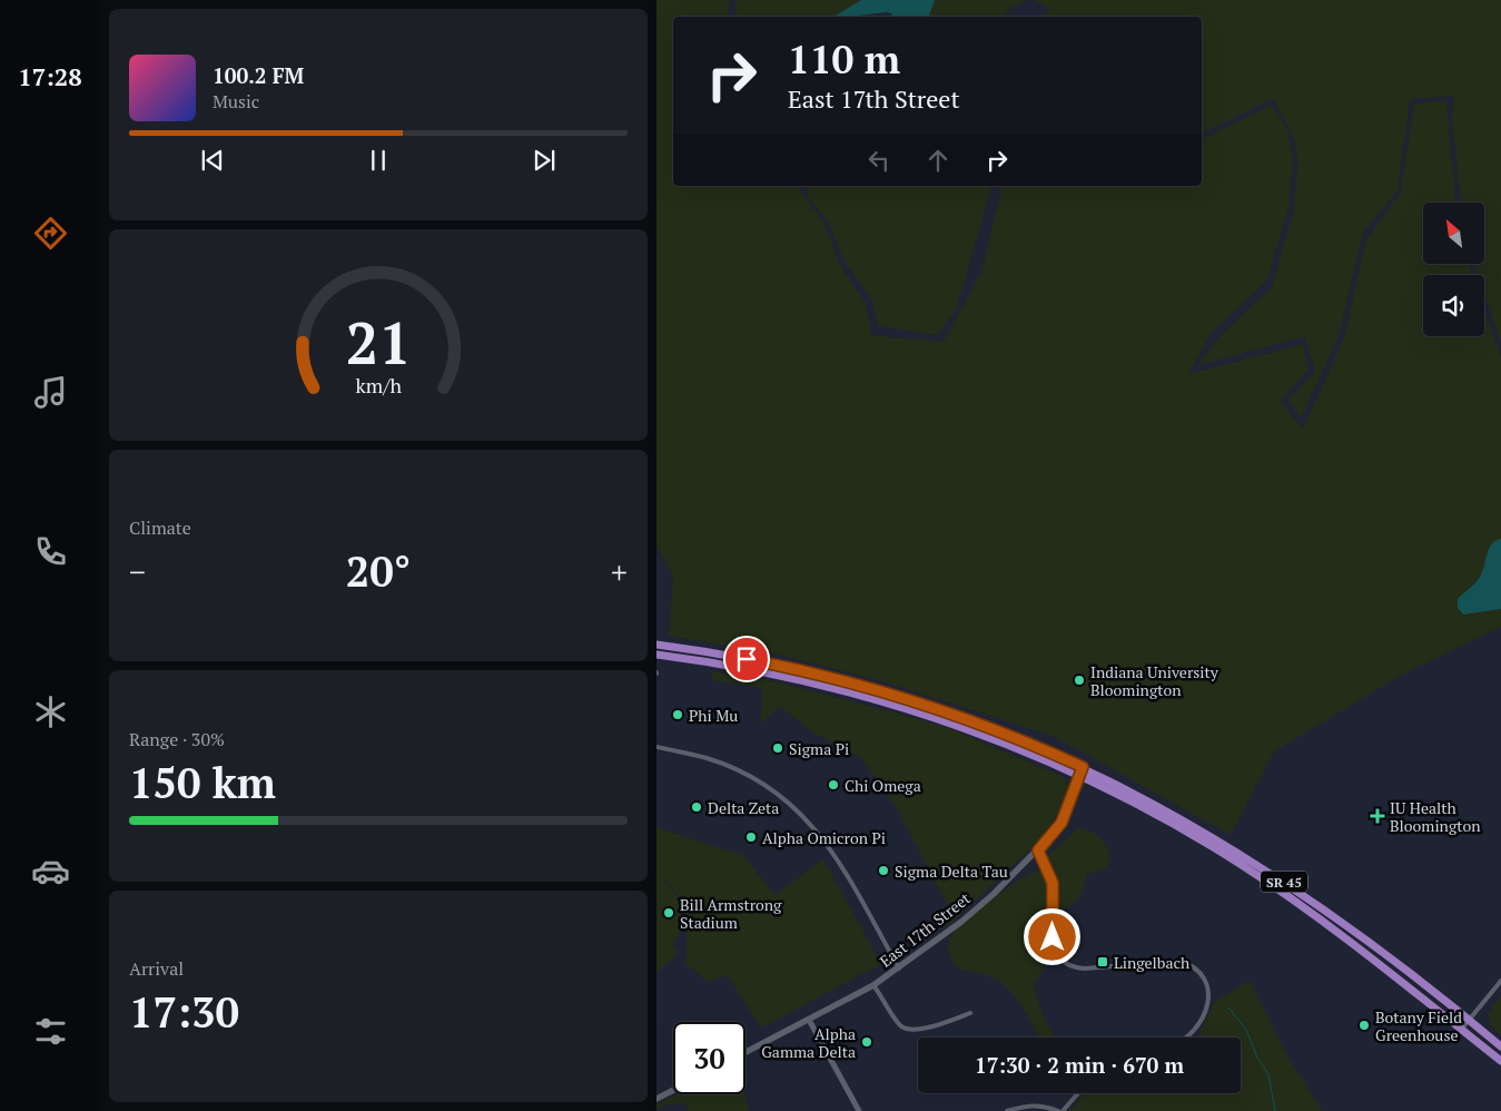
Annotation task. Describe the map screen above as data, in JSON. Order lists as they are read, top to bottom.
{
  "streets": {
    "highway": ["SR 45"],
    "main road": ["East 17th Street"]
  },
  "crossings": [
    ["SR 45", "East 17th Street"]
  ],
  "places": {
    "other": [
      "Indiana University Bloomington",
      "Phi Mu",
      "Sigma Pi",
      "Chi Omega",
      "Delta Zeta",
      "Alpha Omicron Pi",
      "Sigma Delta Tau",
      "Bill Armstrong Stadium",
      "Botany Field Greenhouse",
      "Alpha Gamma Delta"
    ],
    "health": ["IU Health Bloomington"],
    "transit": ["Lingelbach"]
  },
  "north": "top left",
  "page": {
    "tabs": "17:28",
    "turn": ["110 m", "East 17th Street"],
    "song": ["100.2 FM", "Music"],
    "tile": [
      "Climate",
      ["Range · 30%", "150 km"],
      ["Arrival", "17:30"]
    ],
    "heat": ["−", "20°", "+"],
    "limit": "30",
    "trip": "17:30 · 2 min · 670 m",
    "gauge": ["21", "km/h"]
  }
}
